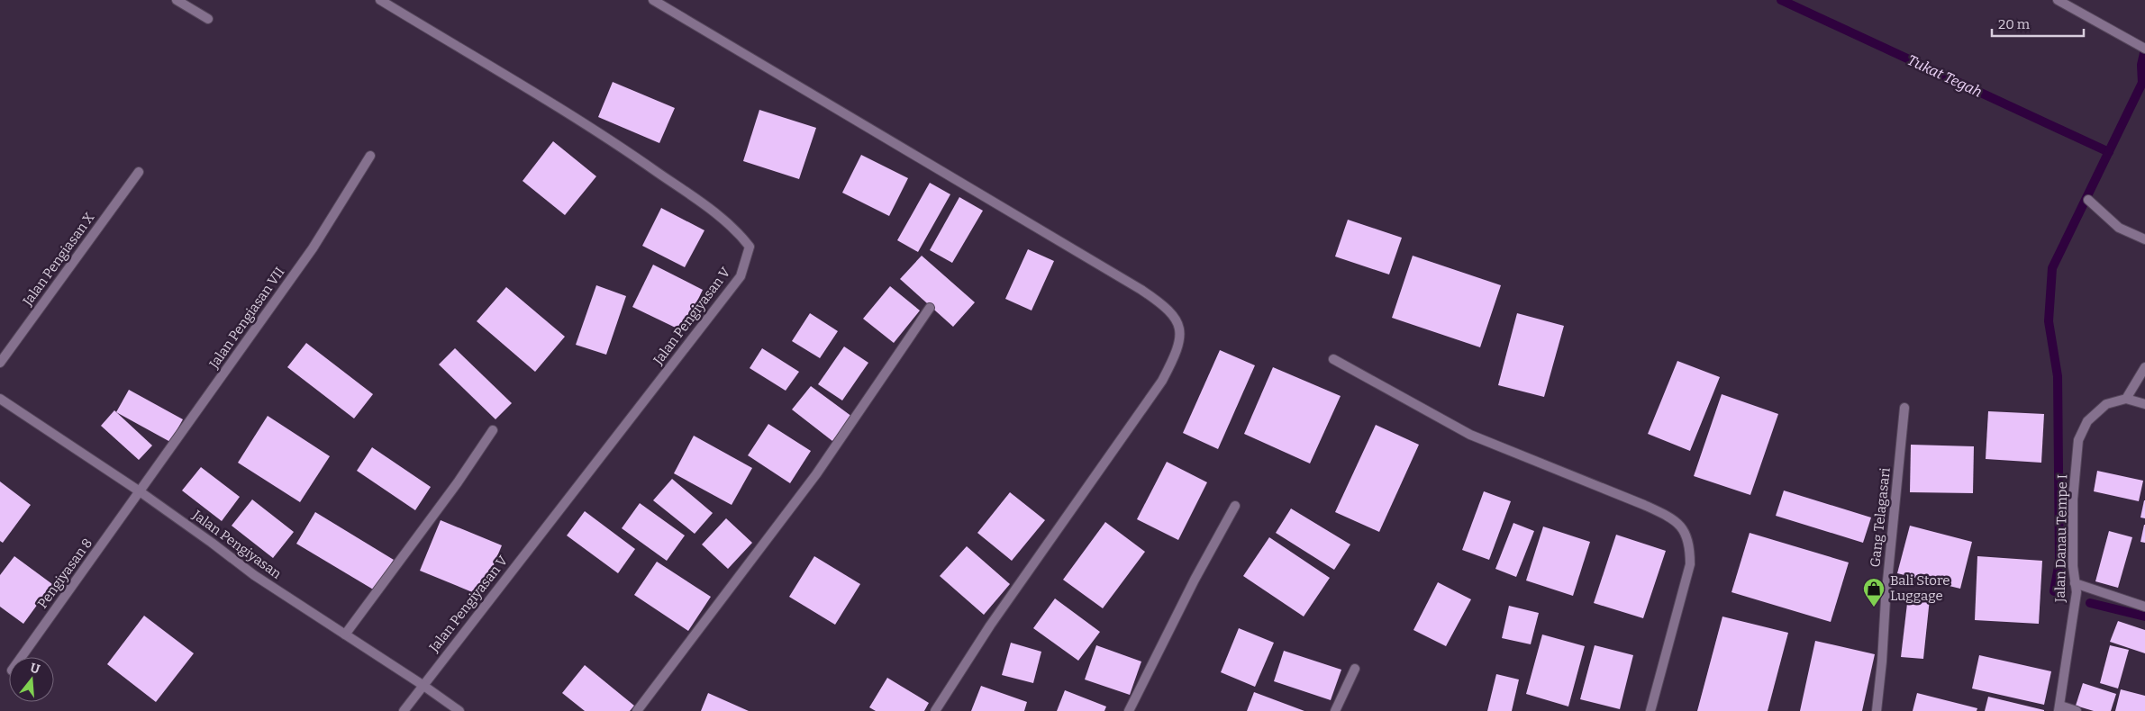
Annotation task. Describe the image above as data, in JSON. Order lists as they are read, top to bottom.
{
  "streets": {
    "street": [
      "Jalan Pengiasan X",
      "Jalan Pengiyasan V",
      "Jalan Pengiasan VII",
      "Gang Telagasari",
      "Jalan Danau Tempe I",
      "Jalan Pengiyasan",
      "Pengiyasan 8"
    ]
  },
  "crossings": [
    ["Jalan Pengiyasan V", "Jalan Pengiyasan"],
    ["Jalan Pengiasan VII", "Jalan Pengiyasan"],
    ["Jalan Pengiasan VII", "Pengiyasan 8"],
    ["Jalan Pengiyasan", "Pengiyasan 8"]
  ],
  "water": ["Tukat Tegah"],
  "places": {
    "shop": ["Bali Store Luggage"]
  },
  "scale_bar": "20 m",
  "north": "top"
}
